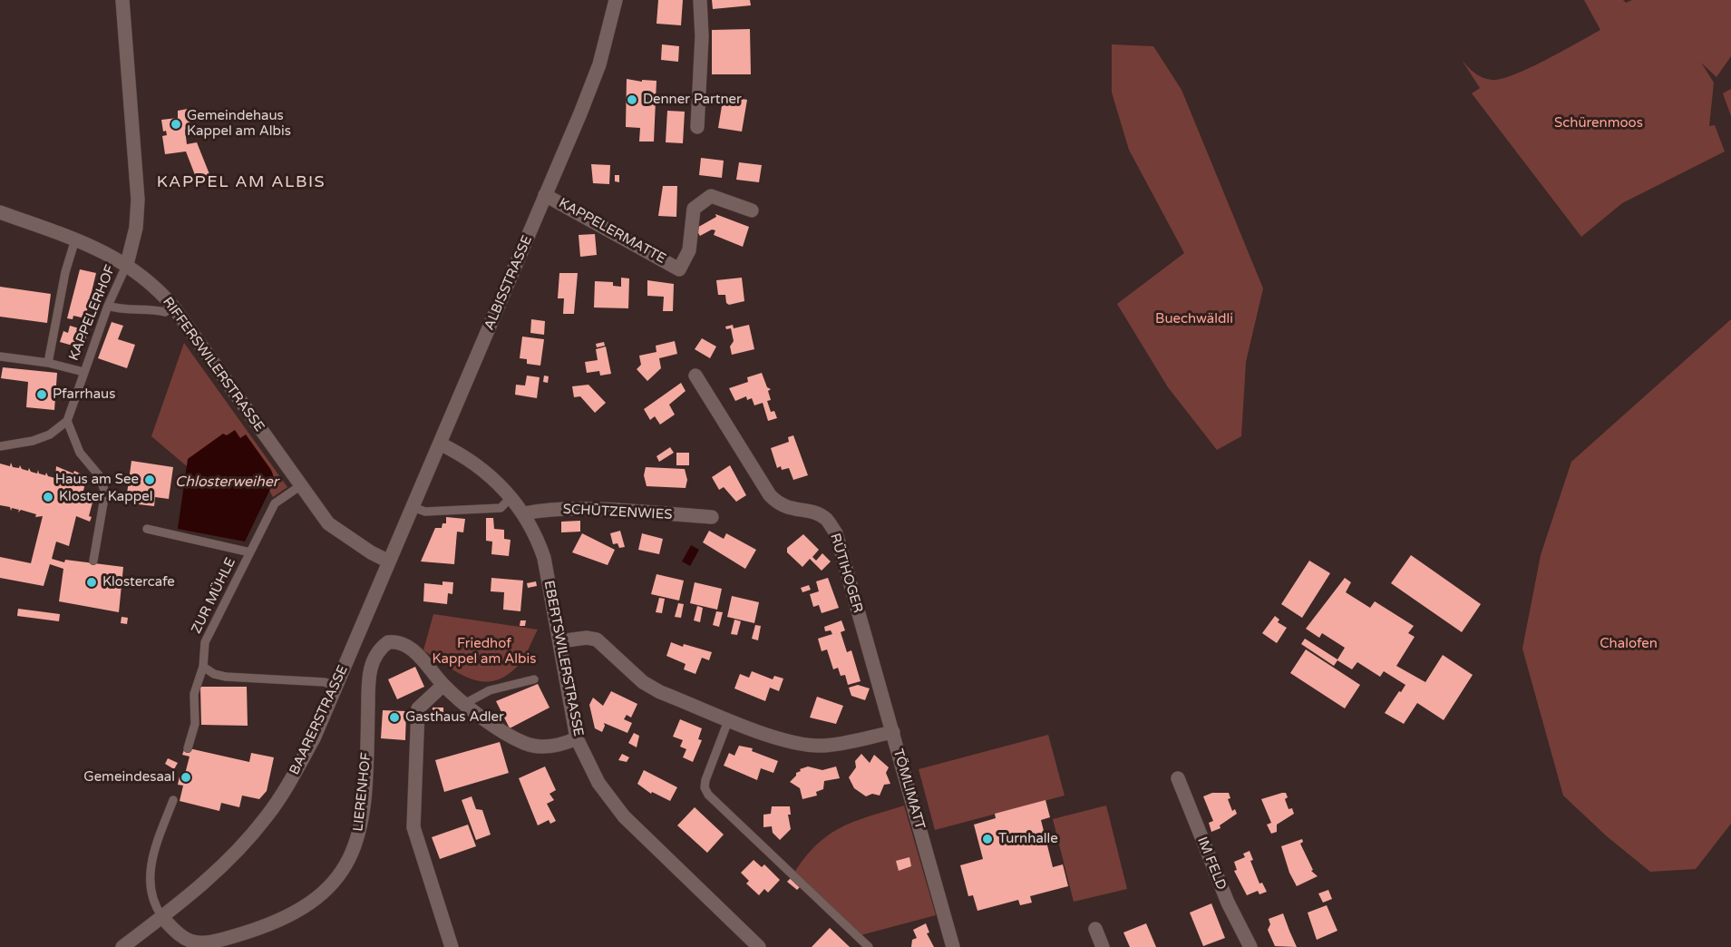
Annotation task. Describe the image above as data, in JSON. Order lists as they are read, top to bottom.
{
  "streets": {
    "street": [
      "KAPPELERMATTE",
      "ALBISSTRASSE",
      "RIFFERSWILERSTRASSE",
      "SCHÜTZENWIES",
      "RÜTIHOGER",
      "EBERTSWILERSTRASSE",
      "BAARERSTRASSE",
      "TÖMLIMATT",
      "LIERENHOF",
      "IM FELD"
    ],
    "lane": ["KAPPELERHOF", "ZUR MÜHLE"]
  },
  "crossings": [
    ["KAPPELERMATTE", "ALBISSTRASSE"],
    ["ALBISSTRASSE", "RIFFERSWILERSTRASSE"],
    ["ALBISSTRASSE", "EBERTSWILERSTRASSE"],
    ["ALBISSTRASSE", "BAARERSTRASSE"],
    ["KAPPELERHOF", "RIFFERSWILERSTRASSE"],
    ["RIFFERSWILERSTRASSE", "ZUR MÜHLE"],
    ["RIFFERSWILERSTRASSE", "BAARERSTRASSE"],
    ["SCHÜTZENWIES", "EBERTSWILERSTRASSE"],
    ["RÜTIHOGER", "TÖMLIMATT"],
    ["EBERTSWILERSTRASSE", "TÖMLIMATT"],
    ["EBERTSWILERSTRASSE", "LIERENHOF"],
    ["BAARERSTRASSE", "LIERENHOF"]
  ],
  "districts": ["KAPPEL AM ALBIS"],
  "water": ["Chlosterweiher"],
  "parks": [
    "Schürenmoos",
    "Buechwäldli",
    "Friedhof Kappel am Albis",
    "Chalofen"
  ],
  "places": [
    "Denner Partner",
    "Gemeindehaus Kappel am Albis",
    "Pfarrhaus",
    "Haus am See",
    "Kloster Kappel",
    "Klostercafe",
    "Gasthaus Adler",
    "Gemeindesaal",
    "Turnhalle"
  ]
}
